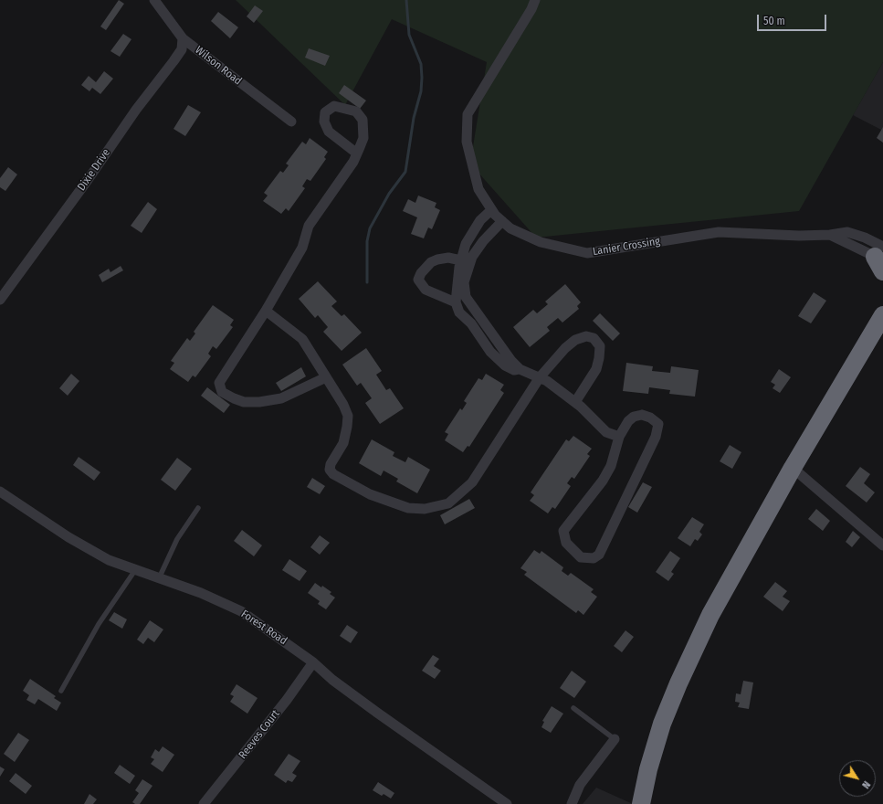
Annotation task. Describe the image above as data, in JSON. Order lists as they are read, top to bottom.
{
  "streets": {
    "street": [
      "Wilson Road",
      "Dixie Drive",
      "Lanier Crossing",
      "Forest Road",
      "Reeves Court"
    ]
  },
  "crossings": [
    ["Wilson Road", "Dixie Drive"],
    ["Forest Road", "Reeves Court"]
  ],
  "scale_bar": "50 m",
  "north": "bottom right"
}
